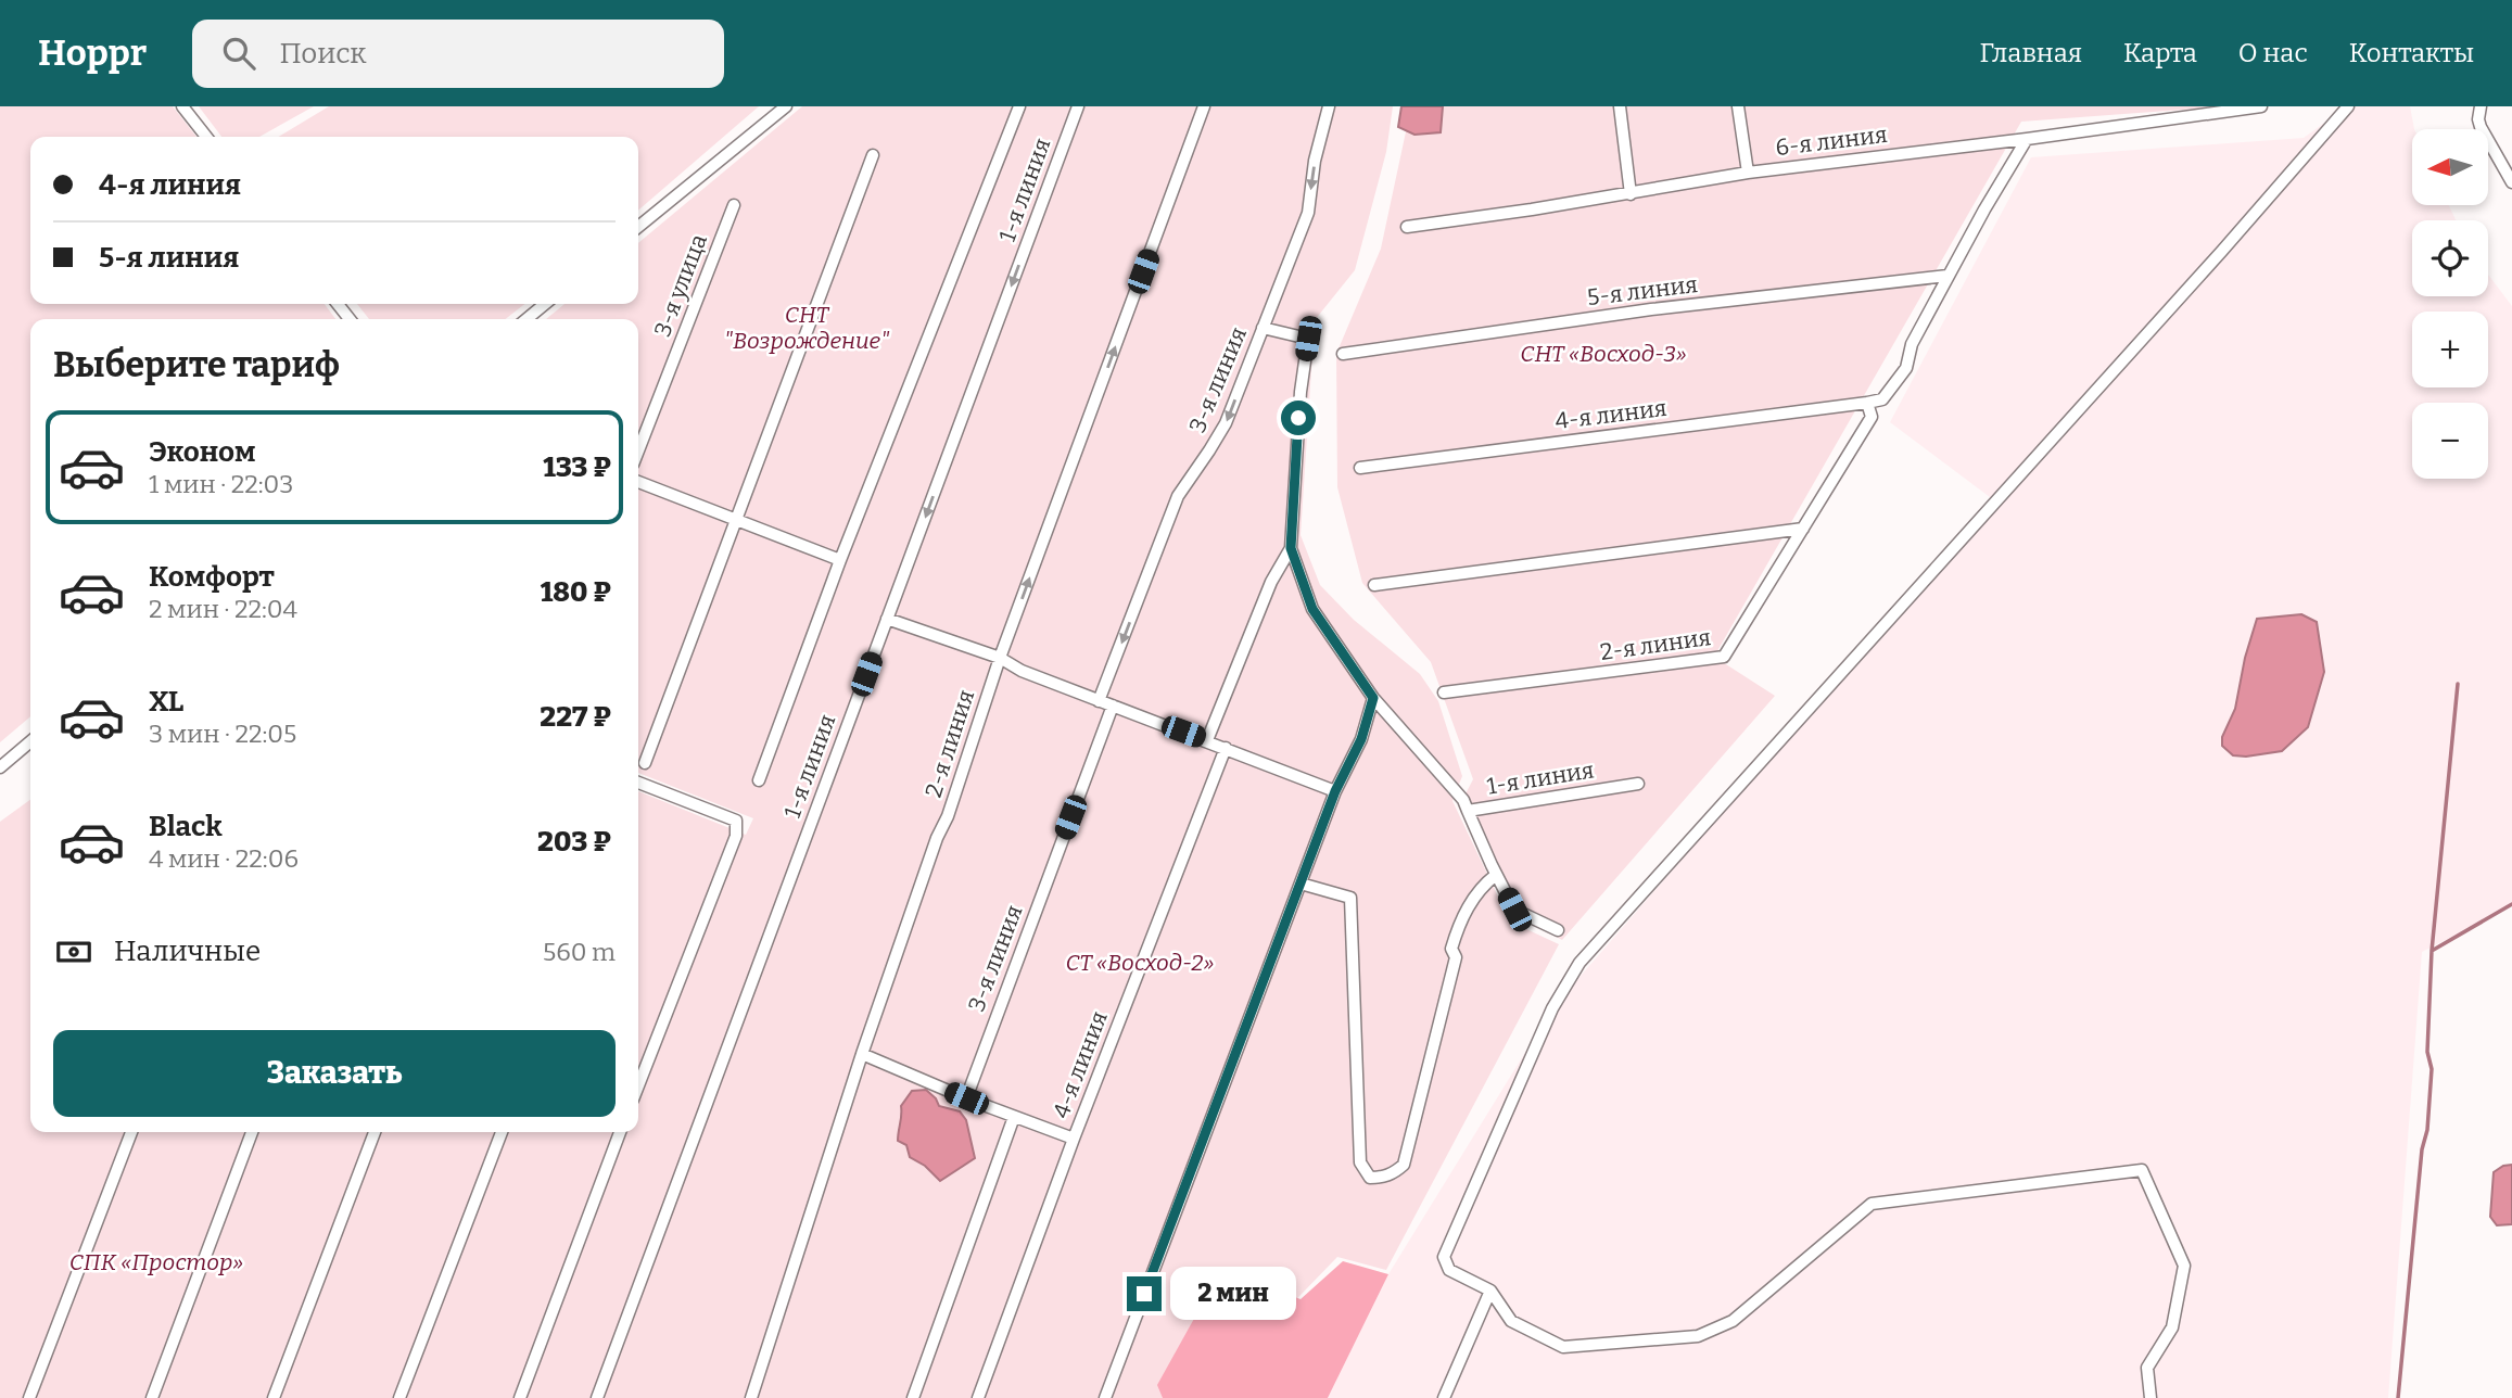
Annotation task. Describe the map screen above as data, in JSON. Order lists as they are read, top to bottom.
{
  "streets": {
    "street": [
      "6-я линия",
      "1-я линия",
      "3-я улица",
      "5-я линия",
      "3-я линия",
      "4-я линия",
      "2-я линия"
    ]
  },
  "one_way": ["3-я линия"],
  "parks": [
    "СНТ \"Возрождение\"",
    "СНТ «Восход-3»",
    "СТ «Восход-2»",
    "СПК «Простор»"
  ],
  "north": "left",
  "page": {
    "header": "Hoppr",
    "search": "Поиск",
    "nav": [
      "Главная",
      "Карта",
      "О нас",
      "Контакты"
    ],
    "map_buttons": ["+", "−"],
    "banner": ["4-я линия", "5-я линия"],
    "heading": "Выберите тариф",
    "list": [
      {
        "name": "Эконом",
        "note": "1 мин · 22:03",
        "value": "133 ₽"
      },
      {
        "name": "Комфорт",
        "note": "2 мин · 22:04",
        "value": "180 ₽"
      },
      {
        "name": "XL",
        "note": "3 мин · 22:05",
        "value": "227 ₽"
      },
      {
        "name": "Black",
        "note": "4 мин · 22:06",
        "value": "203 ₽"
      }
    ],
    "pay": ["Наличные", "560 m"],
    "buttons": "Заказать",
    "bubble": "2 мин"
  }
}
